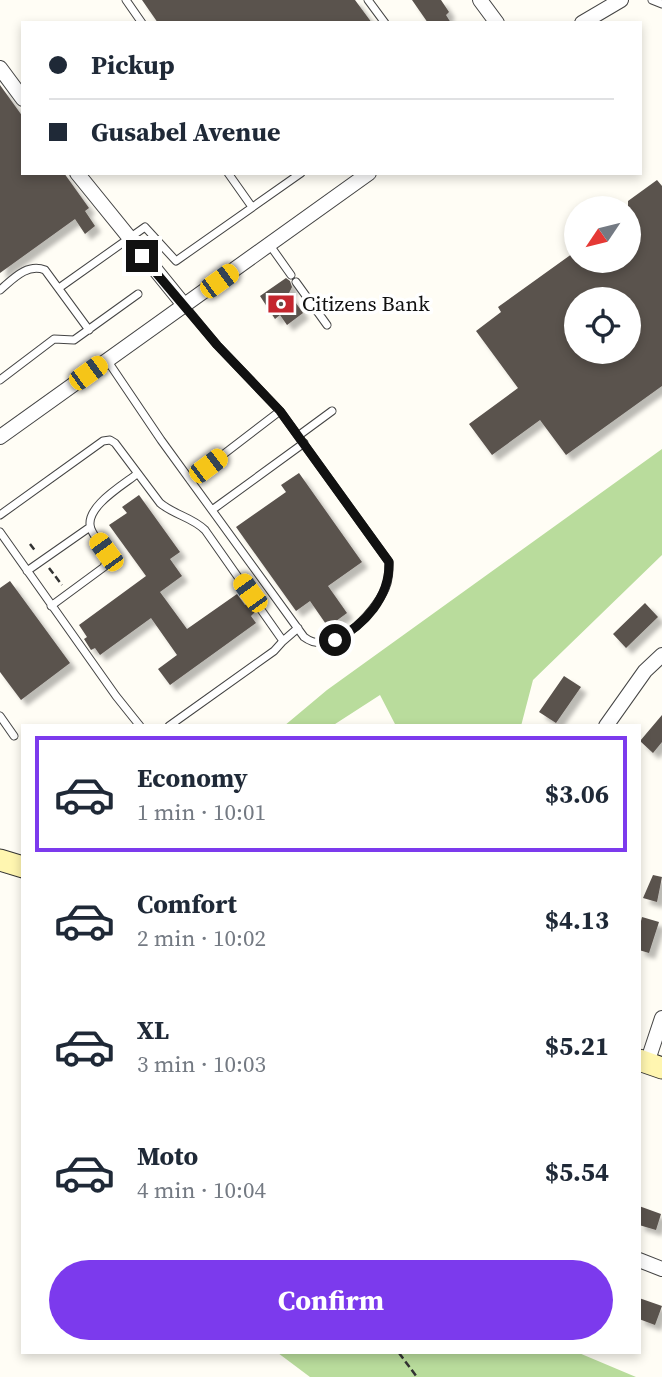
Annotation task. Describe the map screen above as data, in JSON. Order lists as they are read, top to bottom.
{
  "places": {
    "bank": ["Citizens Bank"]
  },
  "north": "bottom left",
  "page": {
    "banner": ["Pickup", "Gusabel Avenue"],
    "list": [
      {
        "name": "Economy",
        "note": "1 min · 10:01",
        "value": "$3.06"
      },
      {
        "name": "Comfort",
        "note": "2 min · 10:02",
        "value": "$4.13"
      },
      {
        "name": "XL",
        "note": "3 min · 10:03",
        "value": "$5.21"
      },
      {
        "name": "Moto",
        "note": "4 min · 10:04",
        "value": "$5.54"
      }
    ],
    "buttons": "Confirm"
  }
}
